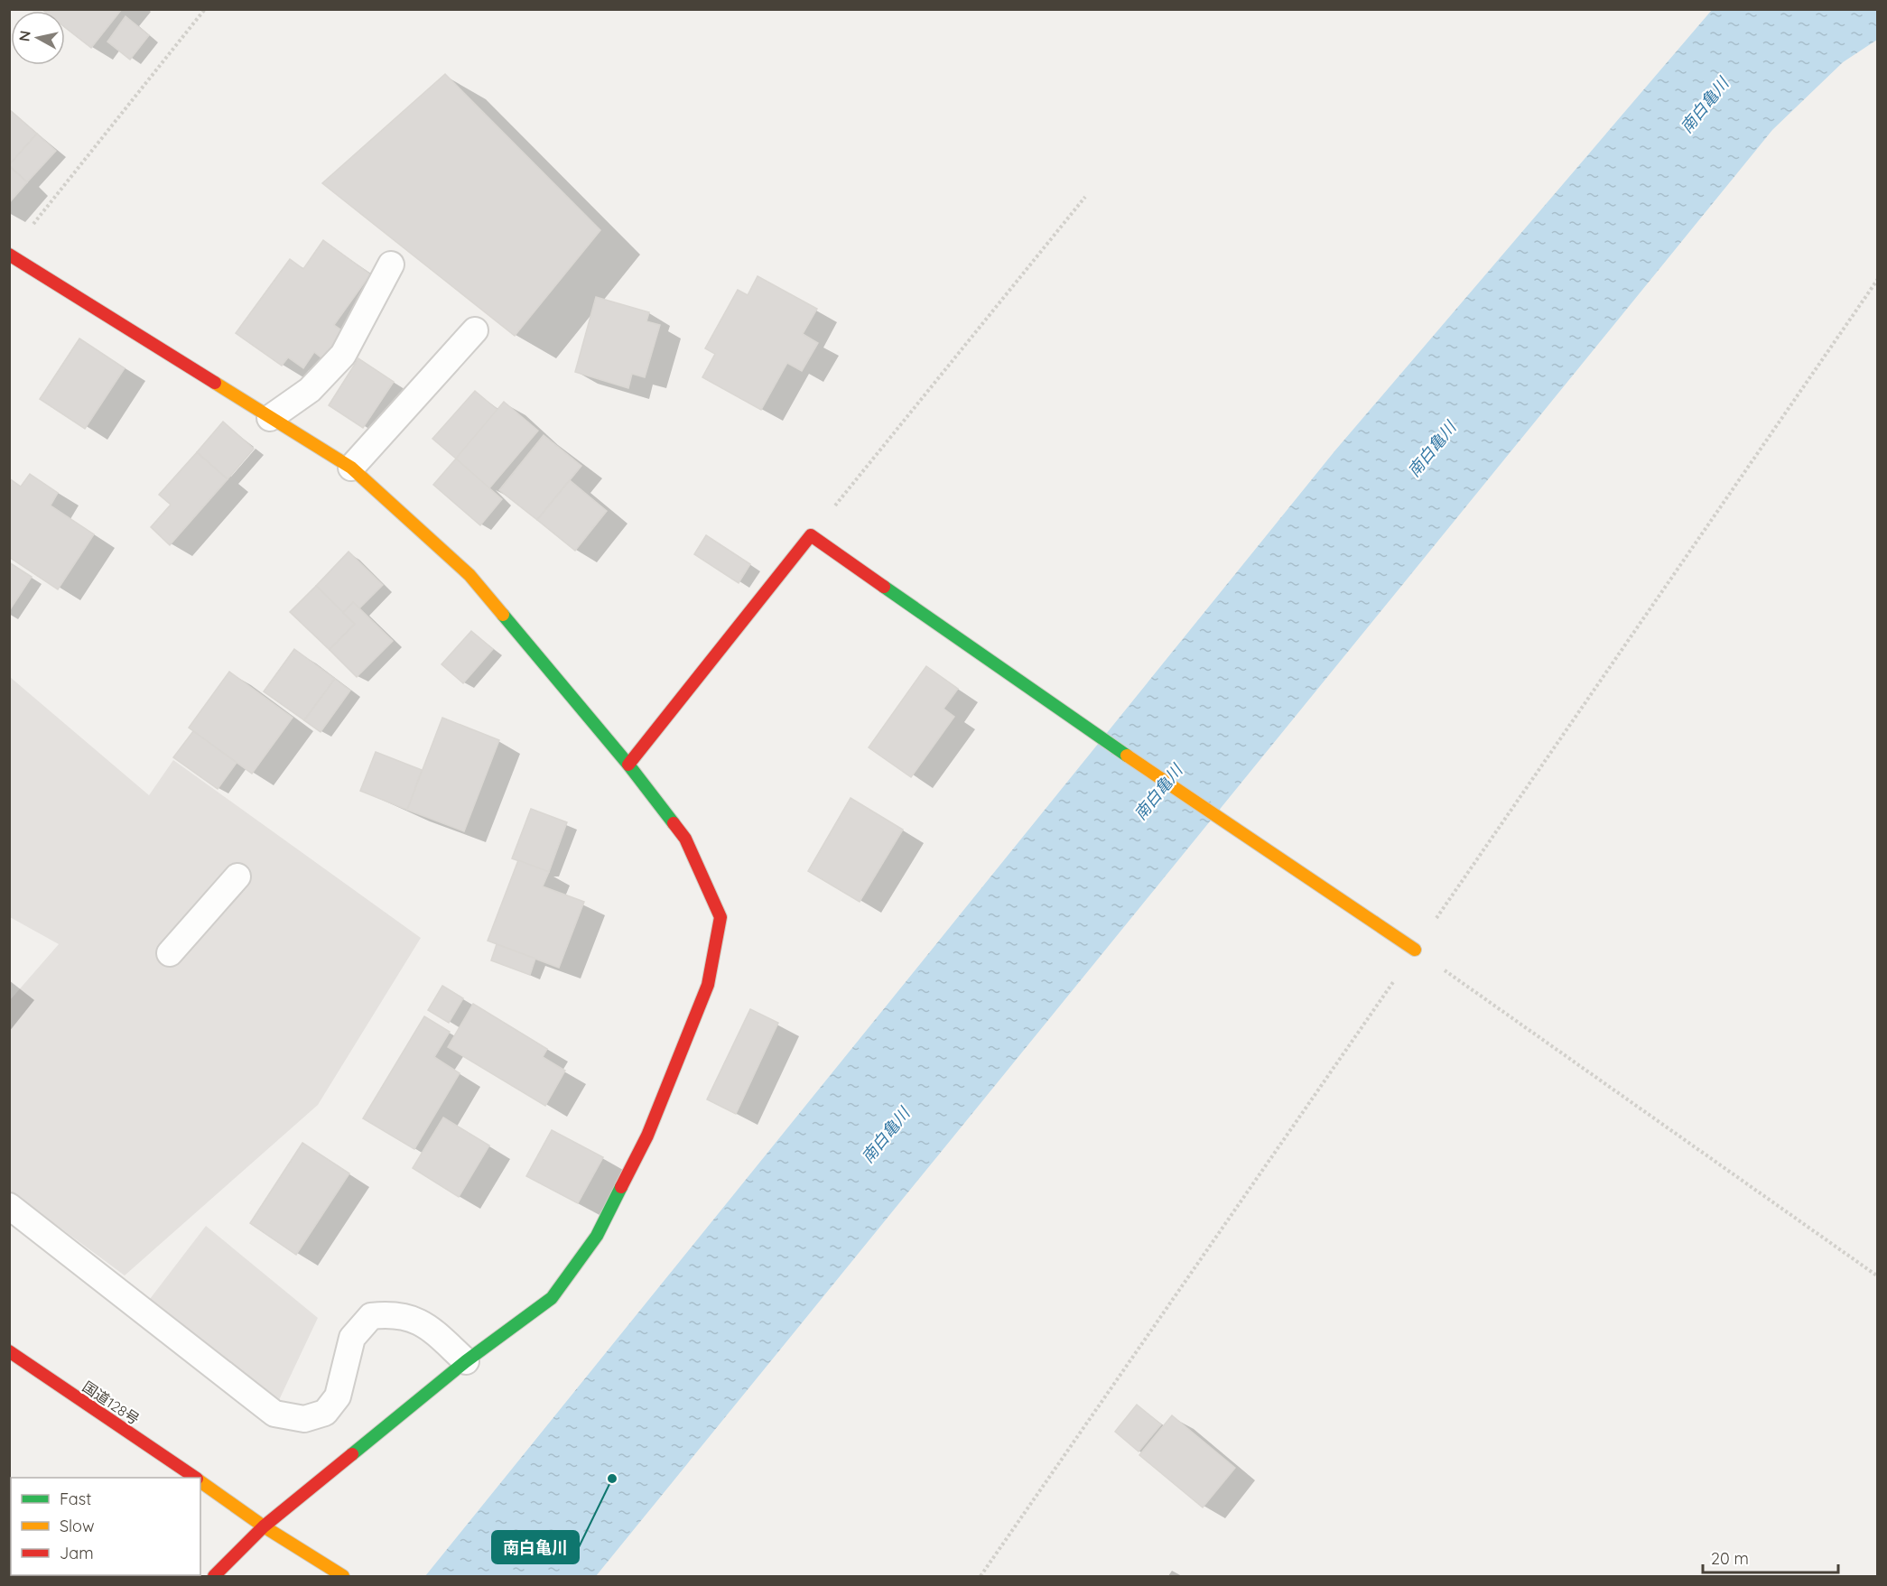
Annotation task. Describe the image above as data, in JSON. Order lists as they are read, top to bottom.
{
  "streets": {
    "main road": ["国道128号"]
  },
  "water": ["南白亀川"],
  "places": ["南白亀川"],
  "legend": ["Fast", "Slow", "Jam"],
  "scale_bar": "20 m",
  "north": "left"
}
